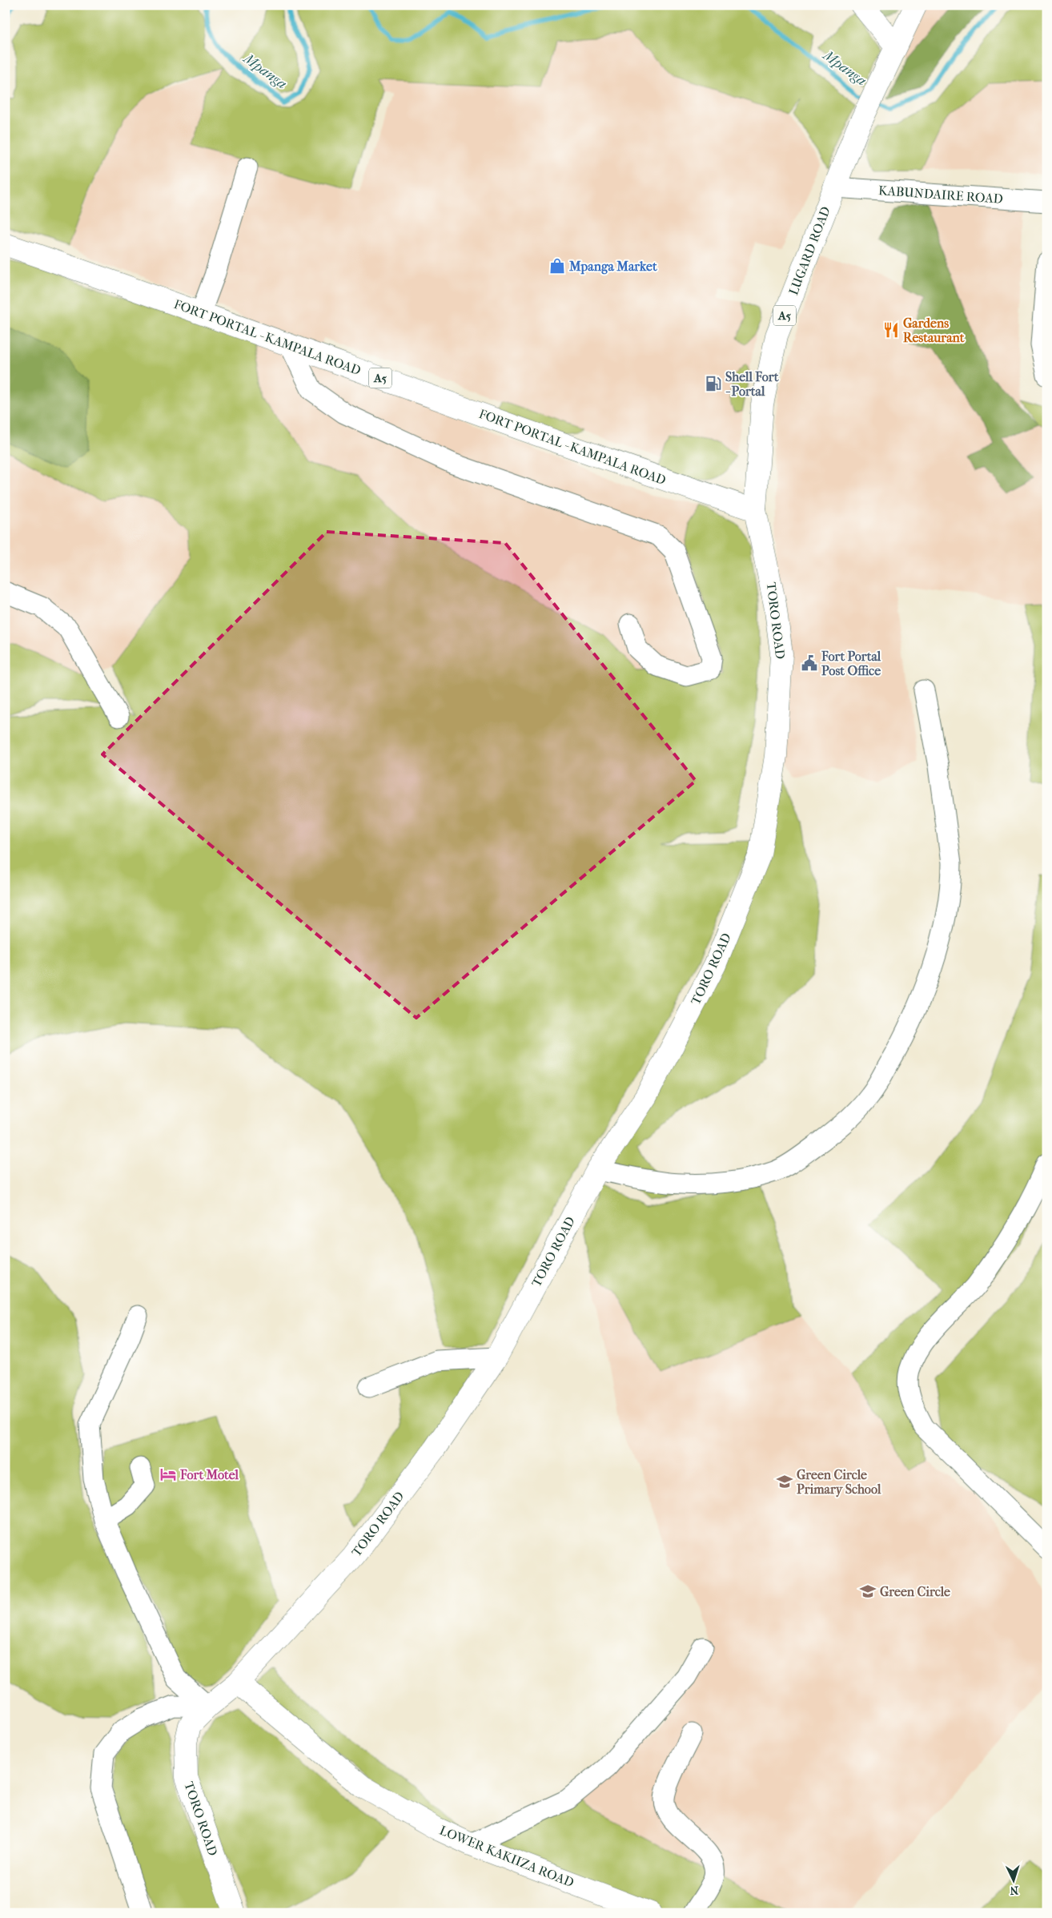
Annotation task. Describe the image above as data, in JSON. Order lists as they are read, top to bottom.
{
  "streets": {
    "main road": [
      "LUGARD ROAD",
      "A5",
      "FORT PORTAL - KAMPALA ROAD",
      "TORO ROAD",
      "LOWER KAKIIZA ROAD"
    ],
    "street": ["KABUNDAIRE ROAD"]
  },
  "crossings": [
    ["KABUNDAIRE ROAD", "LUGARD ROAD"],
    ["LUGARD ROAD", "FORT PORTAL - KAMPALA ROAD"],
    ["LUGARD ROAD", "TORO ROAD"],
    ["FORT PORTAL - KAMPALA ROAD", "TORO ROAD"],
    ["TORO ROAD", "LOWER KAKIIZA ROAD"]
  ],
  "water": ["Mpanga"],
  "places": {
    "shop": ["Mpanga Market"],
    "restaurant": ["Gardens Restaurant"],
    "fuel station": ["Shell Fort - Portal"],
    "public building": ["Fort Portal Post Office"],
    "hotel": ["Fort Motel"],
    "school or university": ["Green Circle Primary School", "Green Circle"]
  },
  "north": "bottom"
}
